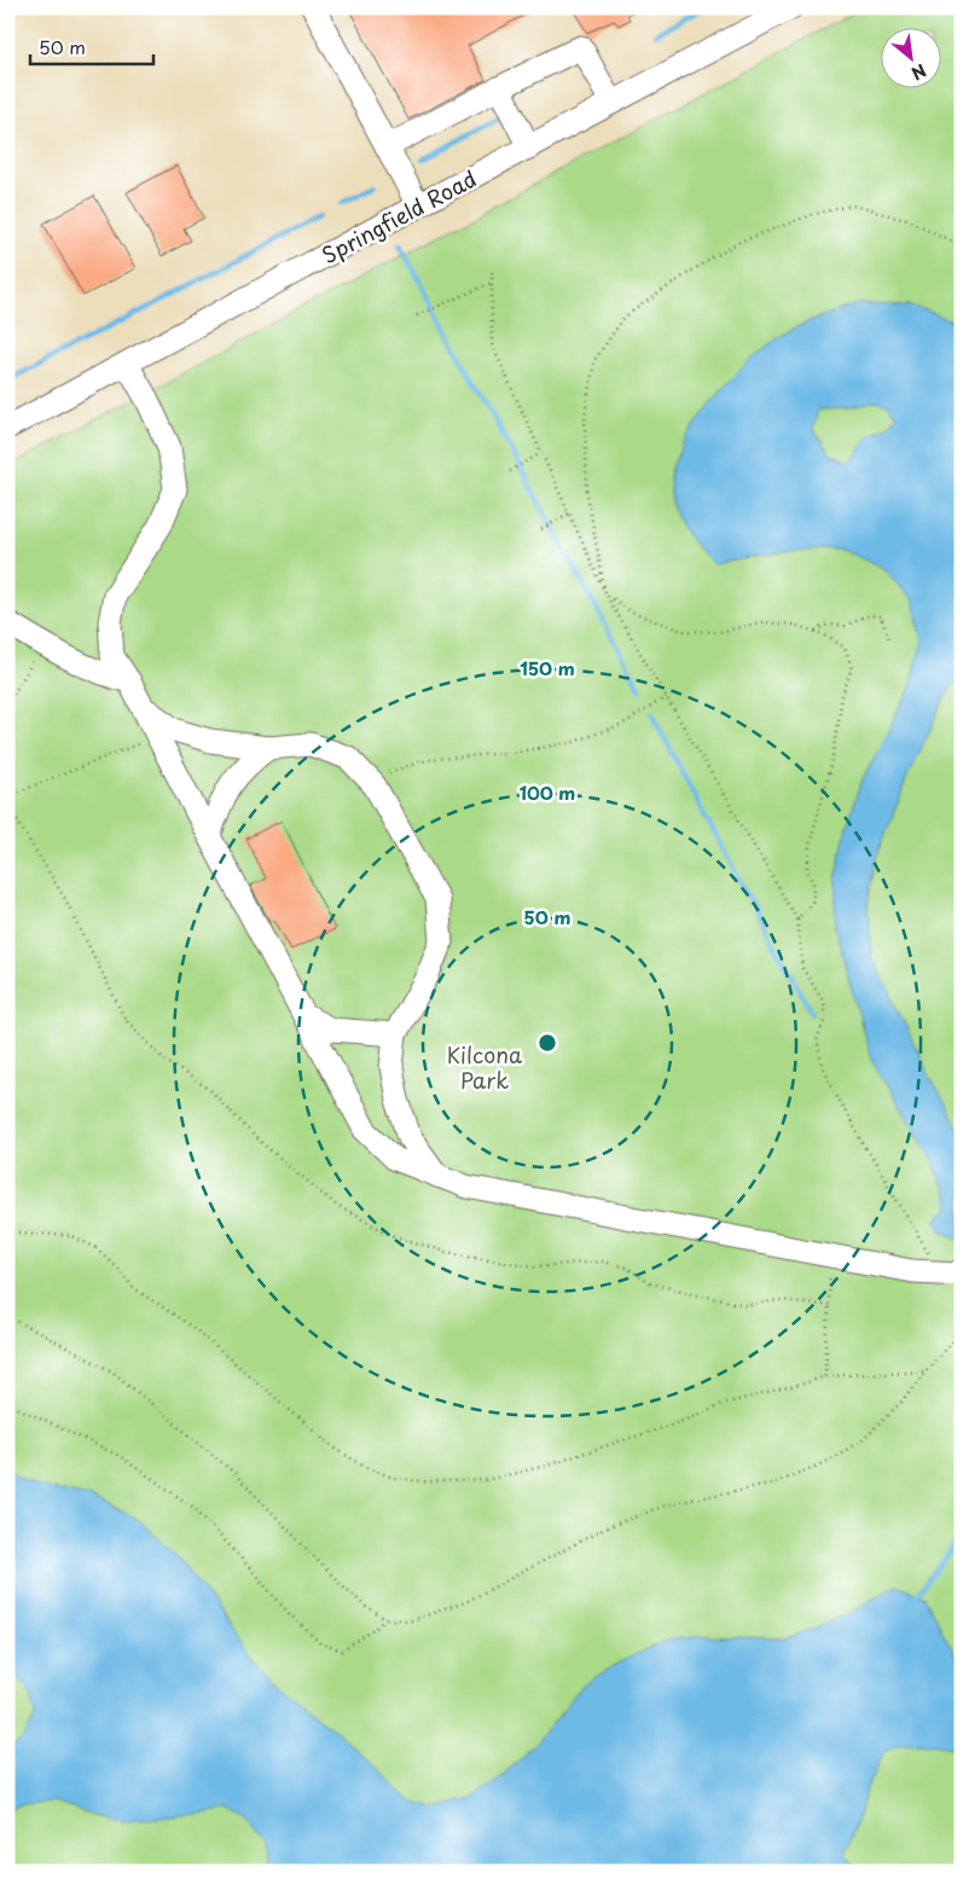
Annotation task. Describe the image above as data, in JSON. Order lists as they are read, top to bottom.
{
  "streets": {
    "street": ["Springfield Road"]
  },
  "parks": ["Kilcona Park"],
  "scale_bar": "50 m",
  "north": "bottom right",
  "rings": ["150 m", "100 m", "50 m"]
}
